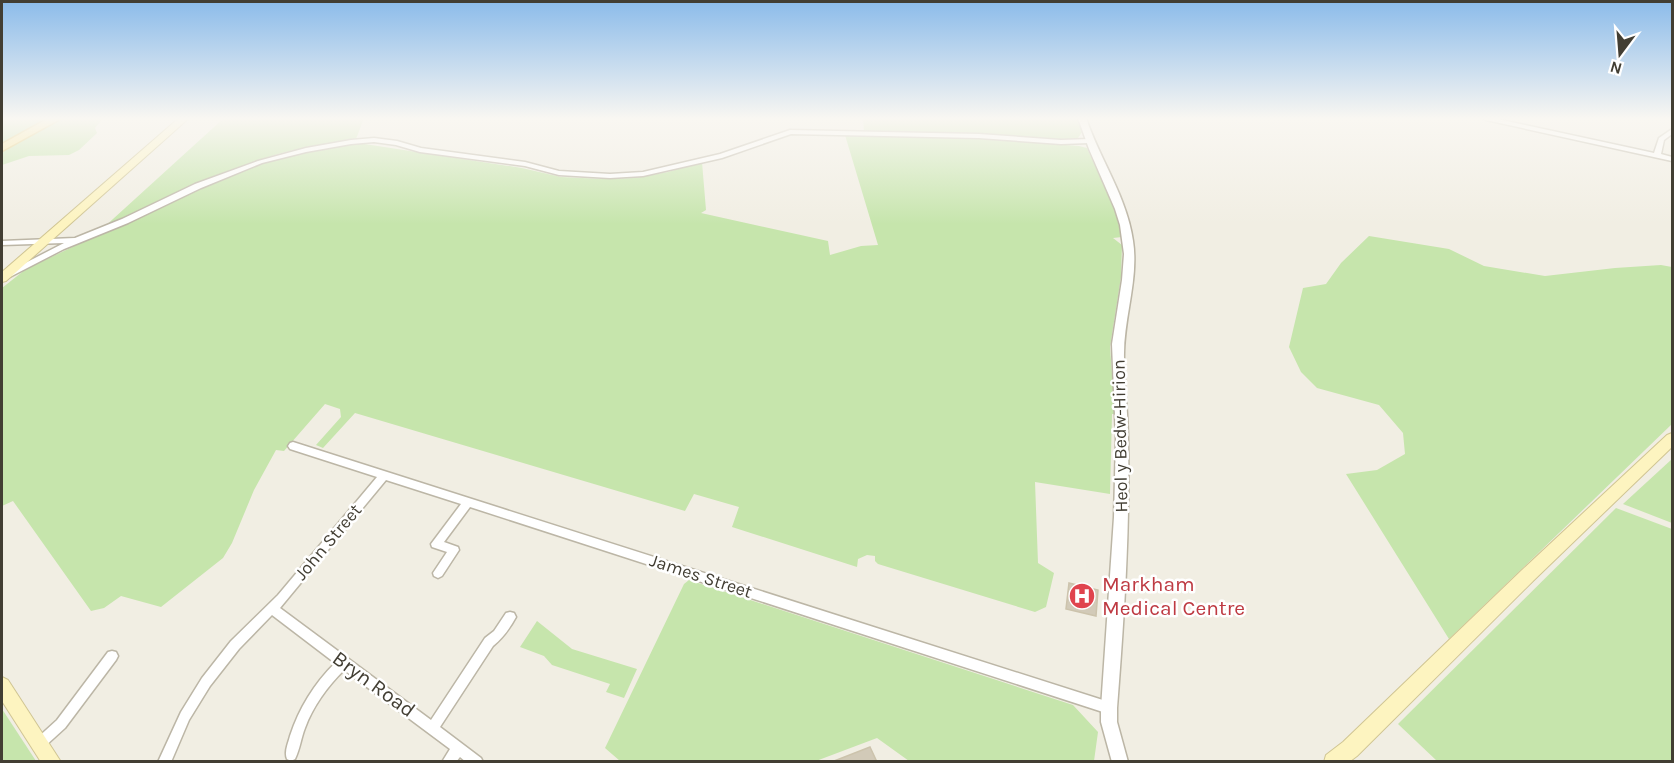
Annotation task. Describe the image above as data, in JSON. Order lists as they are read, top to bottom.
{
  "streets": {
    "street": [
      "Heol y Bedw-Hirion",
      "John Street",
      "James Street",
      "Bryn Road"
    ]
  },
  "crossings": [
    ["Heol y Bedw-Hirion", "James Street"],
    ["John Street", "James Street"],
    ["John Street", "Bryn Road"]
  ],
  "places": {
    "hospital": ["Markham Medical Centre"]
  },
  "north": "bottom"
}
